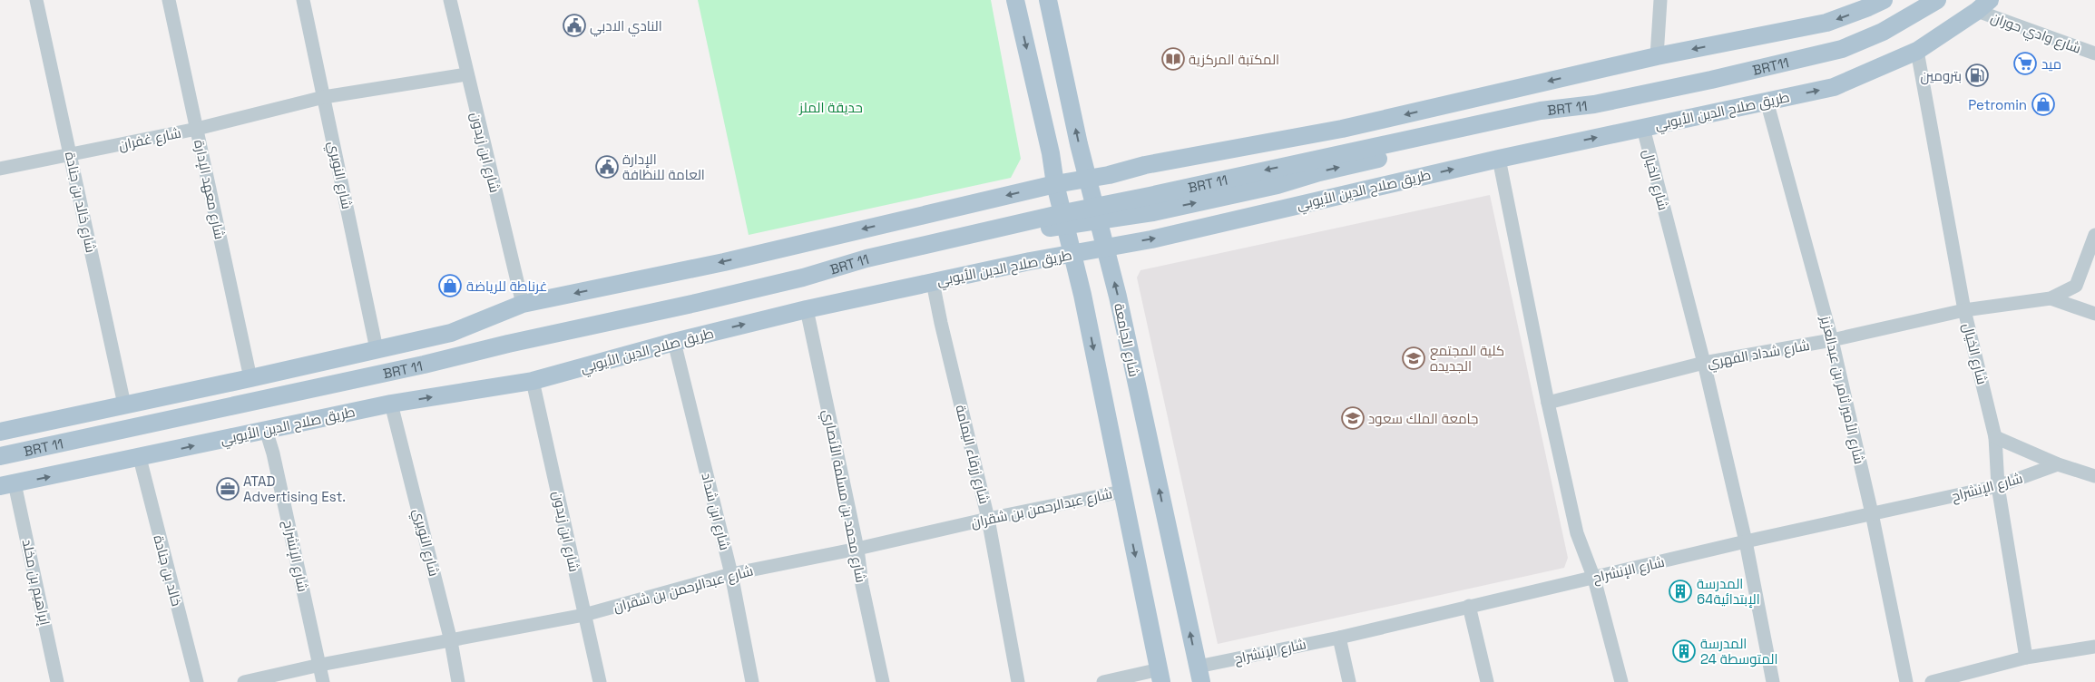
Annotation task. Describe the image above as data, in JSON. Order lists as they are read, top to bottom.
{
  "streets": {
    "main road": [
      "BRT11",
      "BRT 11",
      "طريق صلاح الدين الأيوبي",
      "شارع الجامعة"
    ],
    "street": [
      "شارع وادي حوران",
      "شارع غفران",
      "شارع ابن زيدون",
      "شارع النويري",
      "شارع الخيال",
      "شارع معهد الإدارة",
      "شارع خالد بن جنادة",
      "شارع شداد الفهري",
      "شارع الأمير ثامر بن عبدالعزيز",
      "شارع زرقاء اليمامة",
      "شارع الإنشراح",
      "شارع محمد بن مسلمة الأنصاري",
      "شارع عبدالرحمن بن شقران",
      "شارع ابن شداد",
      "خالد بن جنادة",
      "إبراهيم بن مخلد"
    ]
  },
  "crossings": [
    ["شارع وادي حوران", "طريق صلاح الدين الأيوبي"],
    ["BRT11", "BRT 11"],
    ["BRT 11", "شارع الجامعة"],
    ["طريق صلاح الدين الأيوبي", "شارع ابن زيدون"],
    ["طريق صلاح الدين الأيوبي", "شارع النويري"],
    ["طريق صلاح الدين الأيوبي", "شارع الخيال"],
    ["طريق صلاح الدين الأيوبي", "شارع الجامعة"],
    ["طريق صلاح الدين الأيوبي", "شارع الأمير ثامر بن عبدالعزيز"],
    ["طريق صلاح الدين الأيوبي", "شارع زرقاء اليمامة"],
    ["طريق صلاح الدين الأيوبي", "شارع الإنشراح"],
    ["طريق صلاح الدين الأيوبي", "شارع محمد بن مسلمة الأنصاري"],
    ["طريق صلاح الدين الأيوبي", "شارع ابن شداد"],
    ["طريق صلاح الدين الأيوبي", "خالد بن جنادة"],
    ["طريق صلاح الدين الأيوبي", "إبراهيم بن مخلد"],
    ["شارع غفران", "شارع ابن زيدون"],
    ["شارع غفران", "شارع النويري"],
    ["شارع غفران", "شارع معهد الإدارة"],
    ["شارع غفران", "شارع خالد بن جنادة"],
    ["شارع ابن زيدون", "شارع عبدالرحمن بن شقران"],
    ["شارع النويري", "شارع عبدالرحمن بن شقران"],
    ["شارع الخيال", "شارع شداد الفهري"],
    ["شارع الخيال", "شارع الإنشراح"],
    ["شارع الجامعة", "شارع الإنشراح"],
    ["شارع شداد الفهري", "شارع الأمير ثامر بن عبدالعزيز"],
    ["شارع الأمير ثامر بن عبدالعزيز", "شارع الإنشراح"],
    ["شارع زرقاء اليمامة", "شارع عبدالرحمن بن شقران"],
    ["شارع الإنشراح", "شارع عبدالرحمن بن شقران"],
    ["شارع محمد بن مسلمة الأنصاري", "شارع عبدالرحمن بن شقران"],
    ["شارع عبدالرحمن بن شقران", "شارع ابن شداد"]
  ],
  "parks": ["حديقة الملز"],
  "places": {
    "public building": ["النادي الادبي", "الإدارة العامة للنظافة"],
    "library": ["المكتبة المركزية"],
    "supermarket": ["ميد"],
    "fuel station": ["بترومين"],
    "shop": ["Petromin", "غرناطة للرياضة"],
    "school or university": ["كلية المجتمع الجديده", "جامعة الملك سعود"],
    "office": ["ATAD Advertising Est."],
    "building": ["المدرسة الإبتدائية64", "المدرسة المتوسطة 24"]
  }
}
